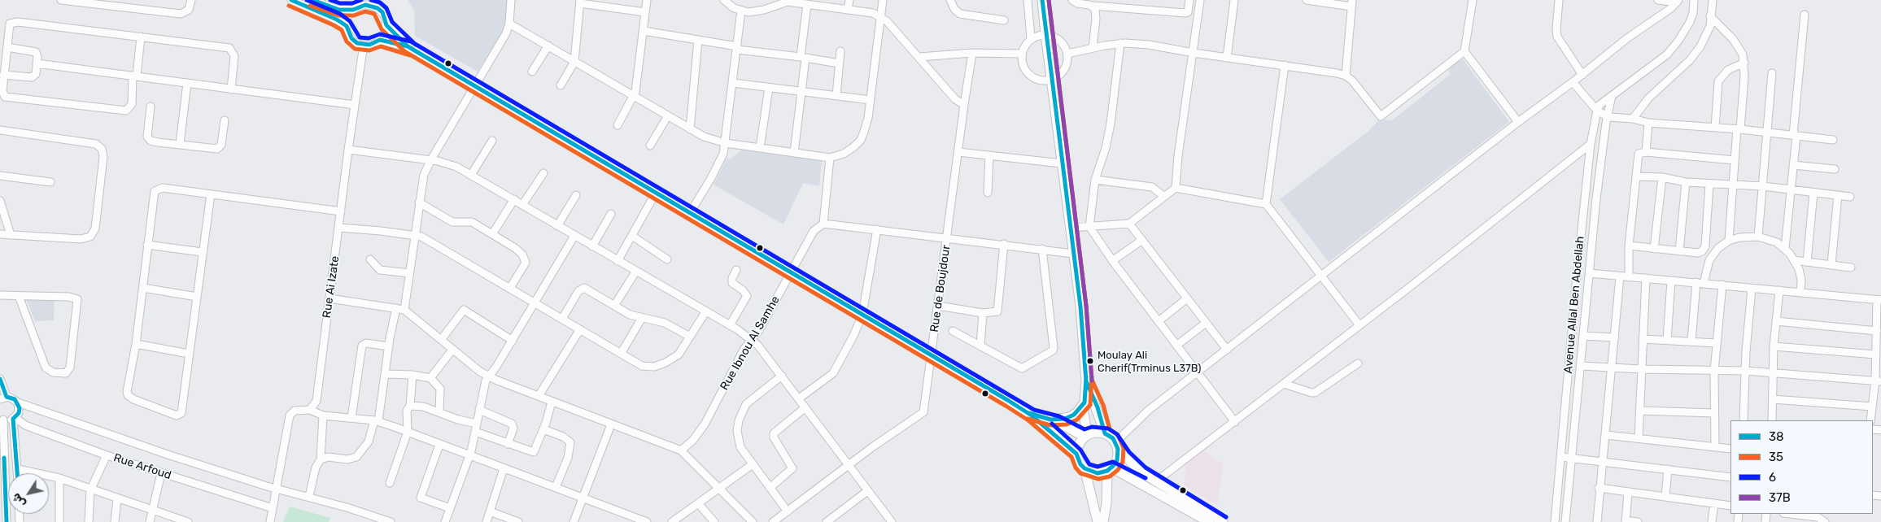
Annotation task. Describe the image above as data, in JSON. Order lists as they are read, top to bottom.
{
  "streets": {
    "street": [
      "Rue Ai Izate",
      "Rue de Boujdour",
      "Avenue Allal Ben Abdellah",
      "Rue Ibnou Al Samhe",
      "Rue Arfoud"
    ]
  },
  "places": ["Moulay Ali Cherif(Trminus L37B)"],
  "lines": [
    "transit line 38",
    "transit line 35",
    "transit line 6",
    "transit line 37B"
  ],
  "legend": [
    "38",
    "35",
    "6",
    "37B"
  ],
  "north": "bottom left"
}
